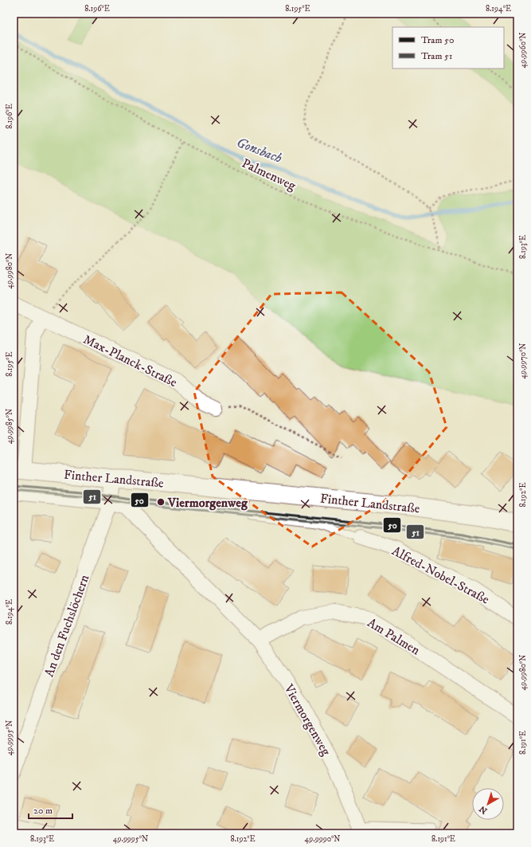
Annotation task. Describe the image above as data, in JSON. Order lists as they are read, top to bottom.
{
  "streets": {
    "main road": ["Finther Landstraße"],
    "street": [
      "Max-Planck-Straße",
      "Alfred-Nobel-Straße",
      "An den Fuchslöchern",
      "Am Palmen",
      "Viermorgenweg"
    ],
    "path": ["Palmenweg"]
  },
  "crossings": [
    ["Finther Landstraße", "An den Fuchslöchern"],
    ["Finther Landstraße", "Viermorgenweg"],
    ["An den Fuchslöchern", "Viermorgenweg"],
    ["Am Palmen", "Viermorgenweg"]
  ],
  "water": ["Gonsbach"],
  "places": ["Viermorgenweg"],
  "lines": ["tram line 50", "tram line 51"],
  "legend": ["Tram 50", "Tram 51"],
  "scale_bar": "20 m",
  "north": "bottom left",
  "coordinates": [
    "8.196°E",
    "8.195°E",
    "8.194°E",
    "49.9960°N",
    "8.193°E",
    "49.9980°N",
    "49.9970°N",
    "49.9985°N",
    "8.192°E",
    "49.9995°N",
    "8.191°E",
    "49.9990°N"
  ]
}
